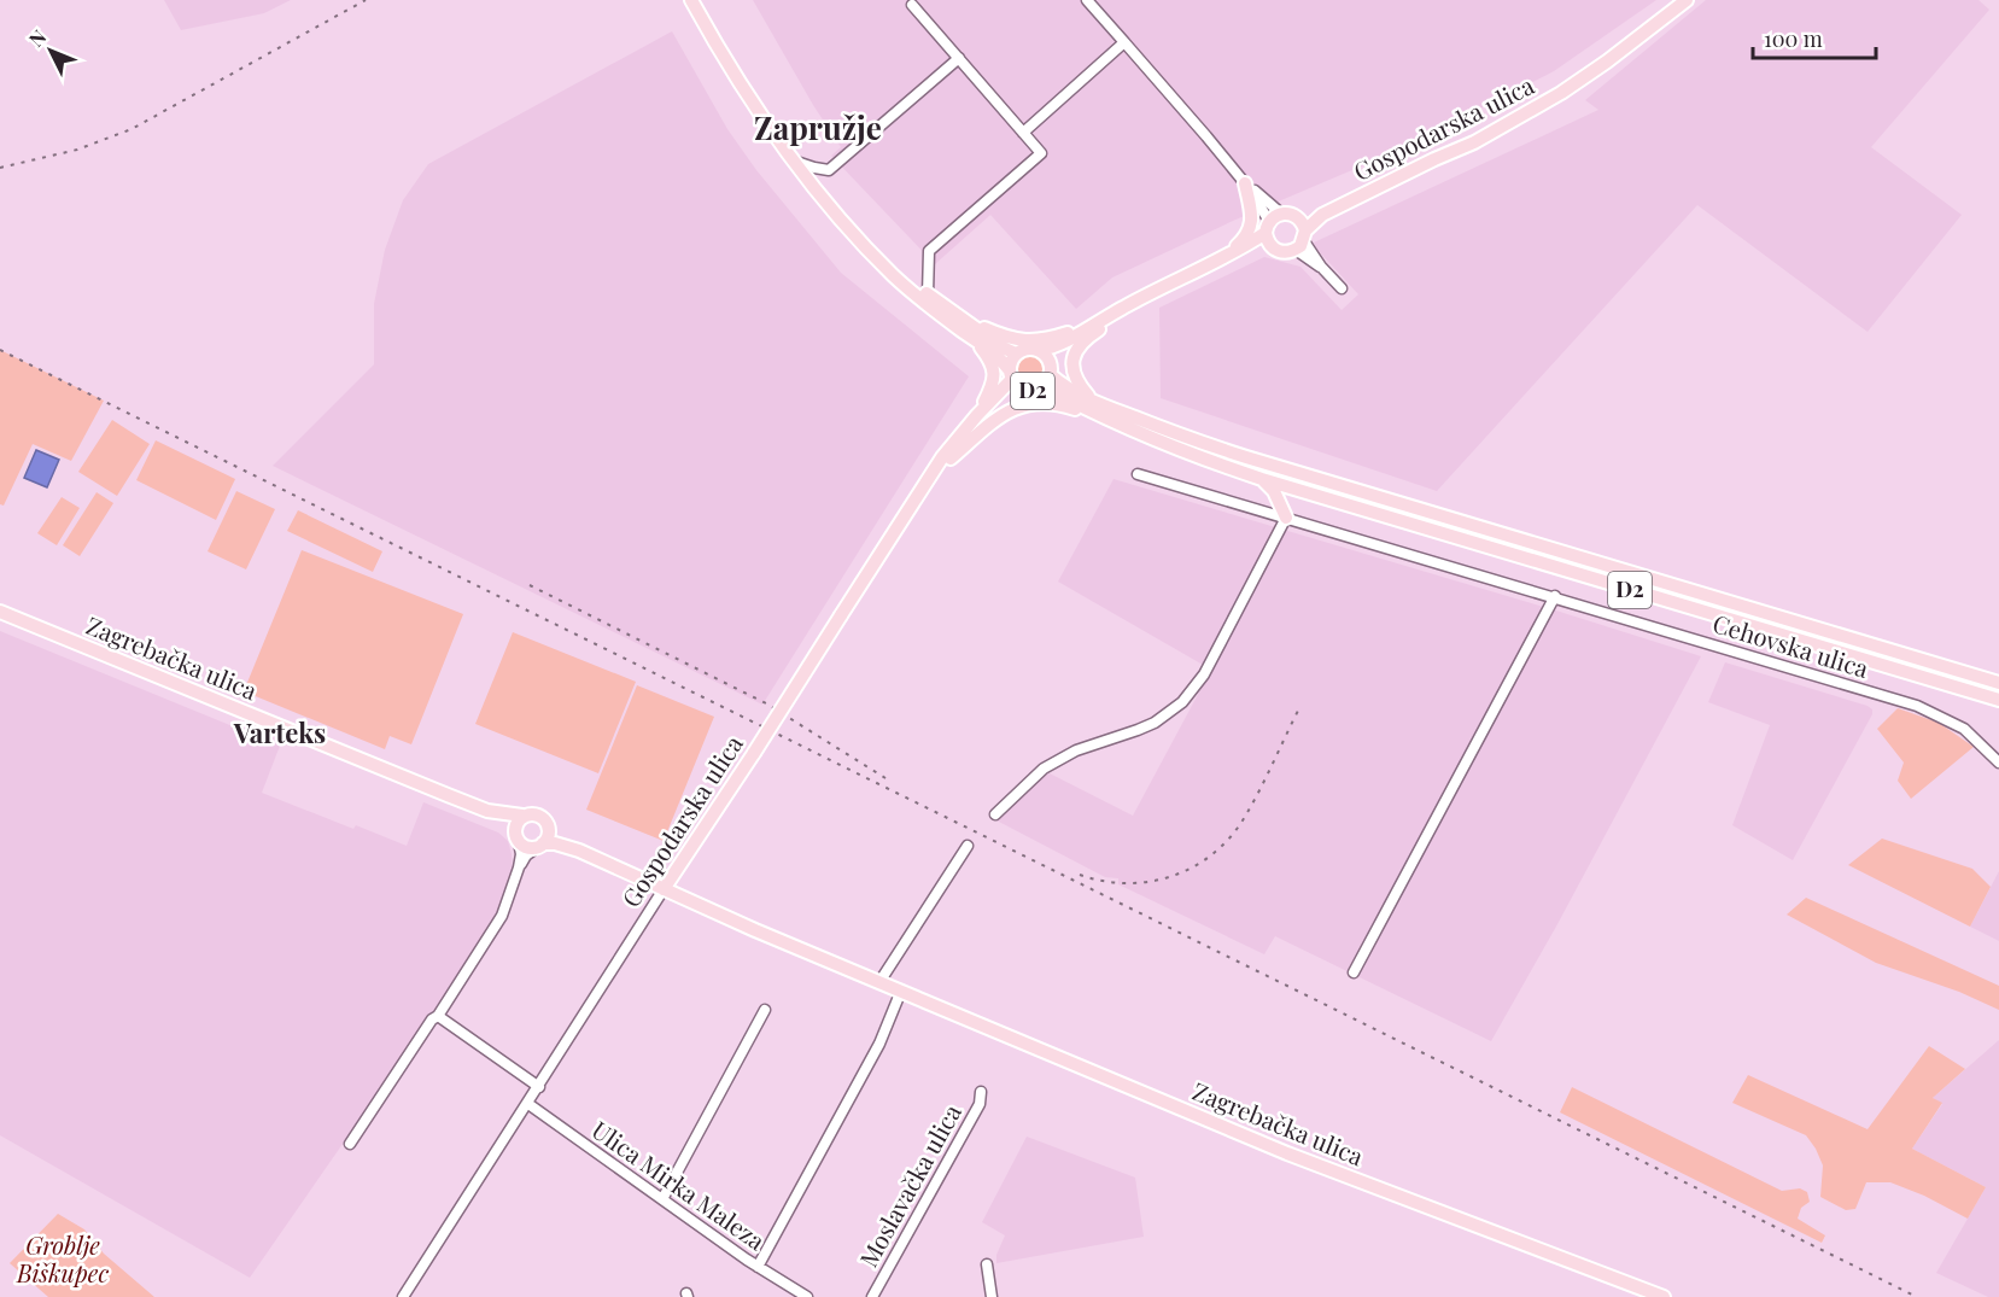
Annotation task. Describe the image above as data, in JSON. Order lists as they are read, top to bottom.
{
  "streets": {
    "main road": ["Gospodarska ulica", "D2", "Zagrebačka ulica"],
    "street": ["Cehovska ulica", "Ulica Mirka Maleza", "Moslavačka ulica"]
  },
  "crossings": [
    ["Gospodarska ulica", "D2"],
    ["Gospodarska ulica", "Zagrebačka ulica"],
    ["Gospodarska ulica", "Ulica Mirka Maleza"]
  ],
  "districts": ["Zapružje", "Varteks"],
  "parks": ["Groblje Biškupec"],
  "scale_bar": "100 m",
  "north": "top left"
}
